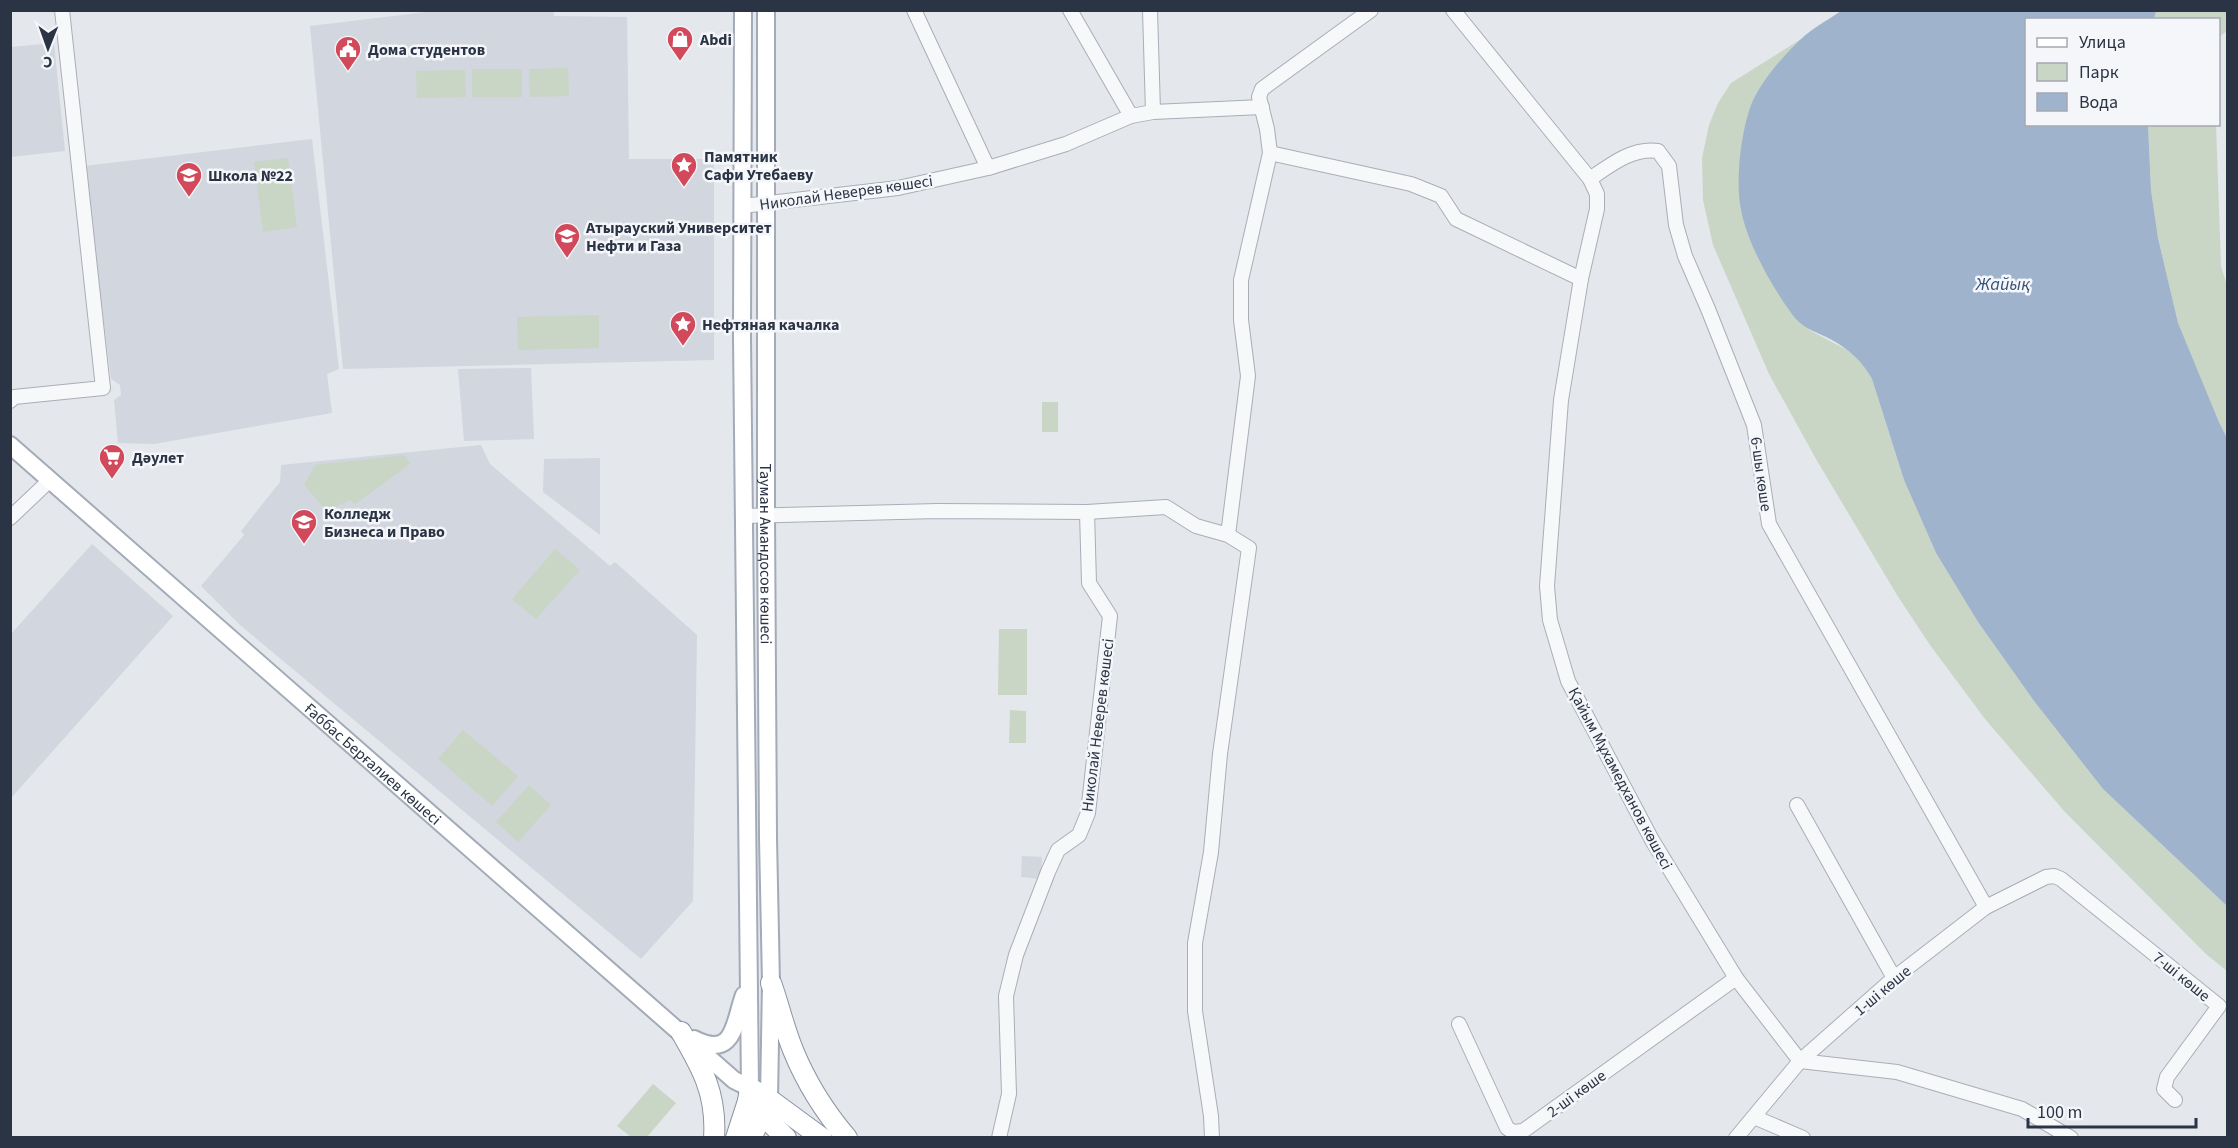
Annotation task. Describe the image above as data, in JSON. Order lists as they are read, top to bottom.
{
  "streets": {
    "main road": ["Тауман Амандосов көшесі", "Ғаббас Берғалиев көшесі"],
    "street": [
      "Николай Неверев көшесі",
      "6-шы көше",
      "Қайым Мұхамедханов көшесi",
      "7-шi көше",
      "1-ші көше",
      "2-ші көше"
    ]
  },
  "crossings": [
    ["Николай Неверев көшесі", "Тауман Амандосов көшесі"],
    ["6-шы көше", "Қайым Мұхамедханов көшесi"],
    ["6-шы көше", "1-ші көше"],
    ["Тауман Амандосов көшесі", "Ғаббас Берғалиев көшесі"],
    ["Қайым Мұхамедханов көшесi", "1-ші көше"],
    ["Қайым Мұхамедханов көшесi", "2-ші көше"],
    ["7-шi көше", "1-ші көше"]
  ],
  "water": ["Жайық"],
  "places": {
    "shop": ["Abdi"],
    "public building": ["Дома студентов"],
    "place": ["Памятник Сафи Утебаеву", "Нефтяная качалка"],
    "school or university": ["Школа №22", "Атырауский Университет Нефти и Газа", "Колледж Бизнеса и Право"],
    "supermarket": ["Дәулет"]
  },
  "legend": ["Улица", "Парк", "Вода"],
  "scale_bar": "100 m",
  "north": "bottom"
}
